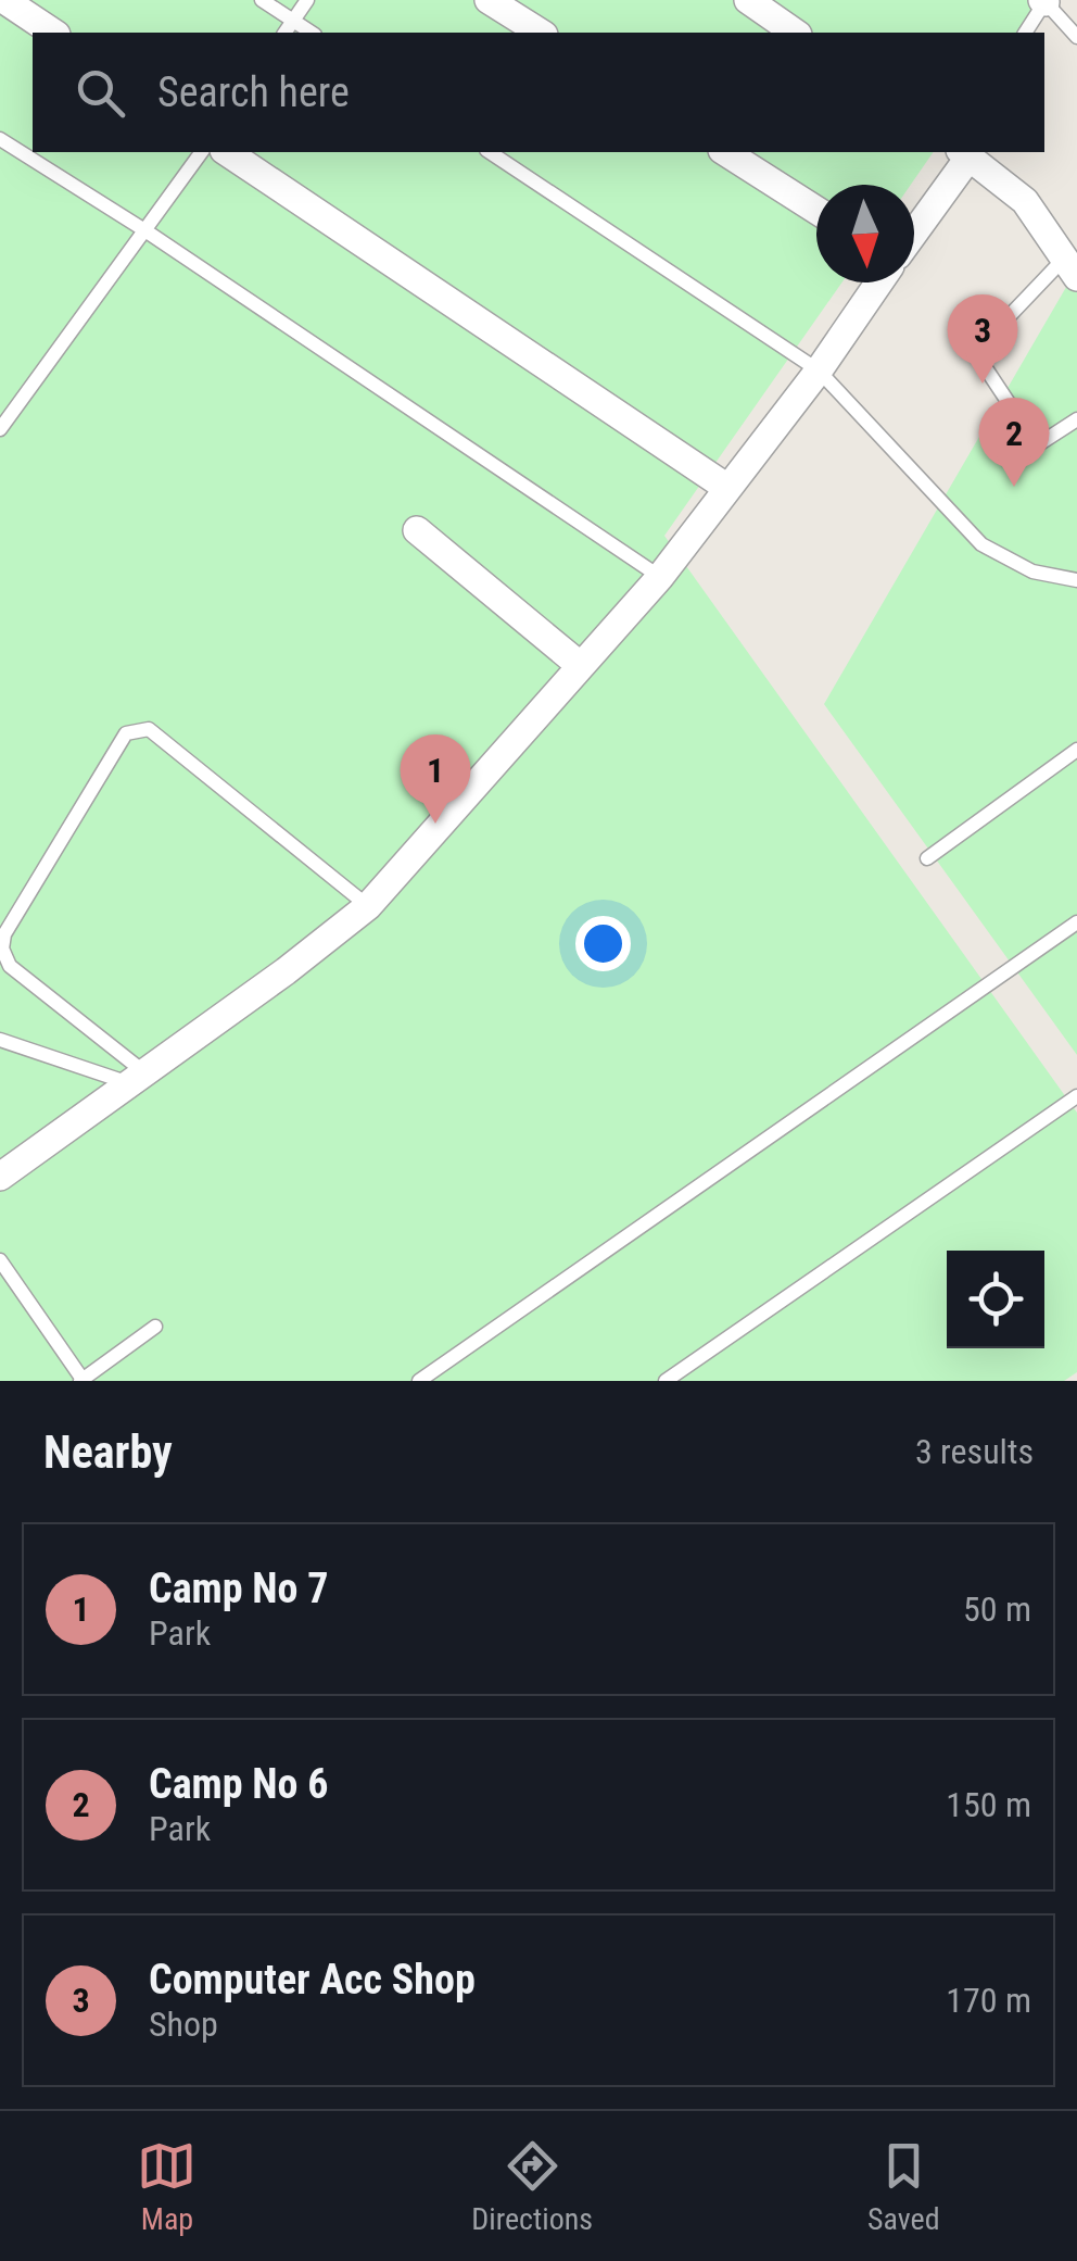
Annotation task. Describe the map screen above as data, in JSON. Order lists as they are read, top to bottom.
{
  "north": "bottom",
  "page": {
    "search": "Search here",
    "pins": ["3", "2", "1"],
    "heading": ["Nearby", "3 results"],
    "list": [
      {
        "mark": "1",
        "name": "Camp No 7",
        "note": "Park",
        "value": "50 m"
      },
      {
        "mark": "2",
        "name": "Camp No 6",
        "note": "Park",
        "value": "150 m"
      },
      {
        "mark": "3",
        "name": "Computer Acc Shop",
        "note": "Shop",
        "value": "170 m"
      }
    ],
    "nav": ["Map", "Directions", "Saved"]
  }
}
